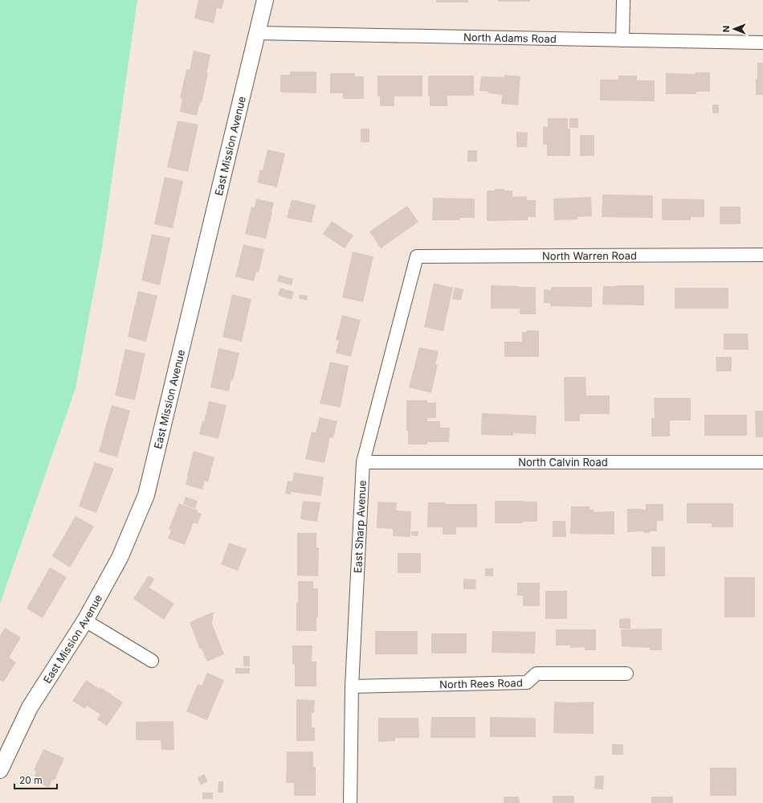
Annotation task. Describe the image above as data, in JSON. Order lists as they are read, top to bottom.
{
  "streets": {
    "street": [
      "North Adams Road",
      "East Mission Avenue",
      "North Warren Road",
      "North Calvin Road",
      "East Sharp Avenue",
      "North Rees Road"
    ]
  },
  "crossings": [
    ["North Adams Road", "East Mission Avenue"],
    ["North Warren Road", "East Sharp Avenue"],
    ["North Calvin Road", "East Sharp Avenue"],
    ["East Sharp Avenue", "North Rees Road"]
  ],
  "scale_bar": "20 m",
  "north": "left"
}
